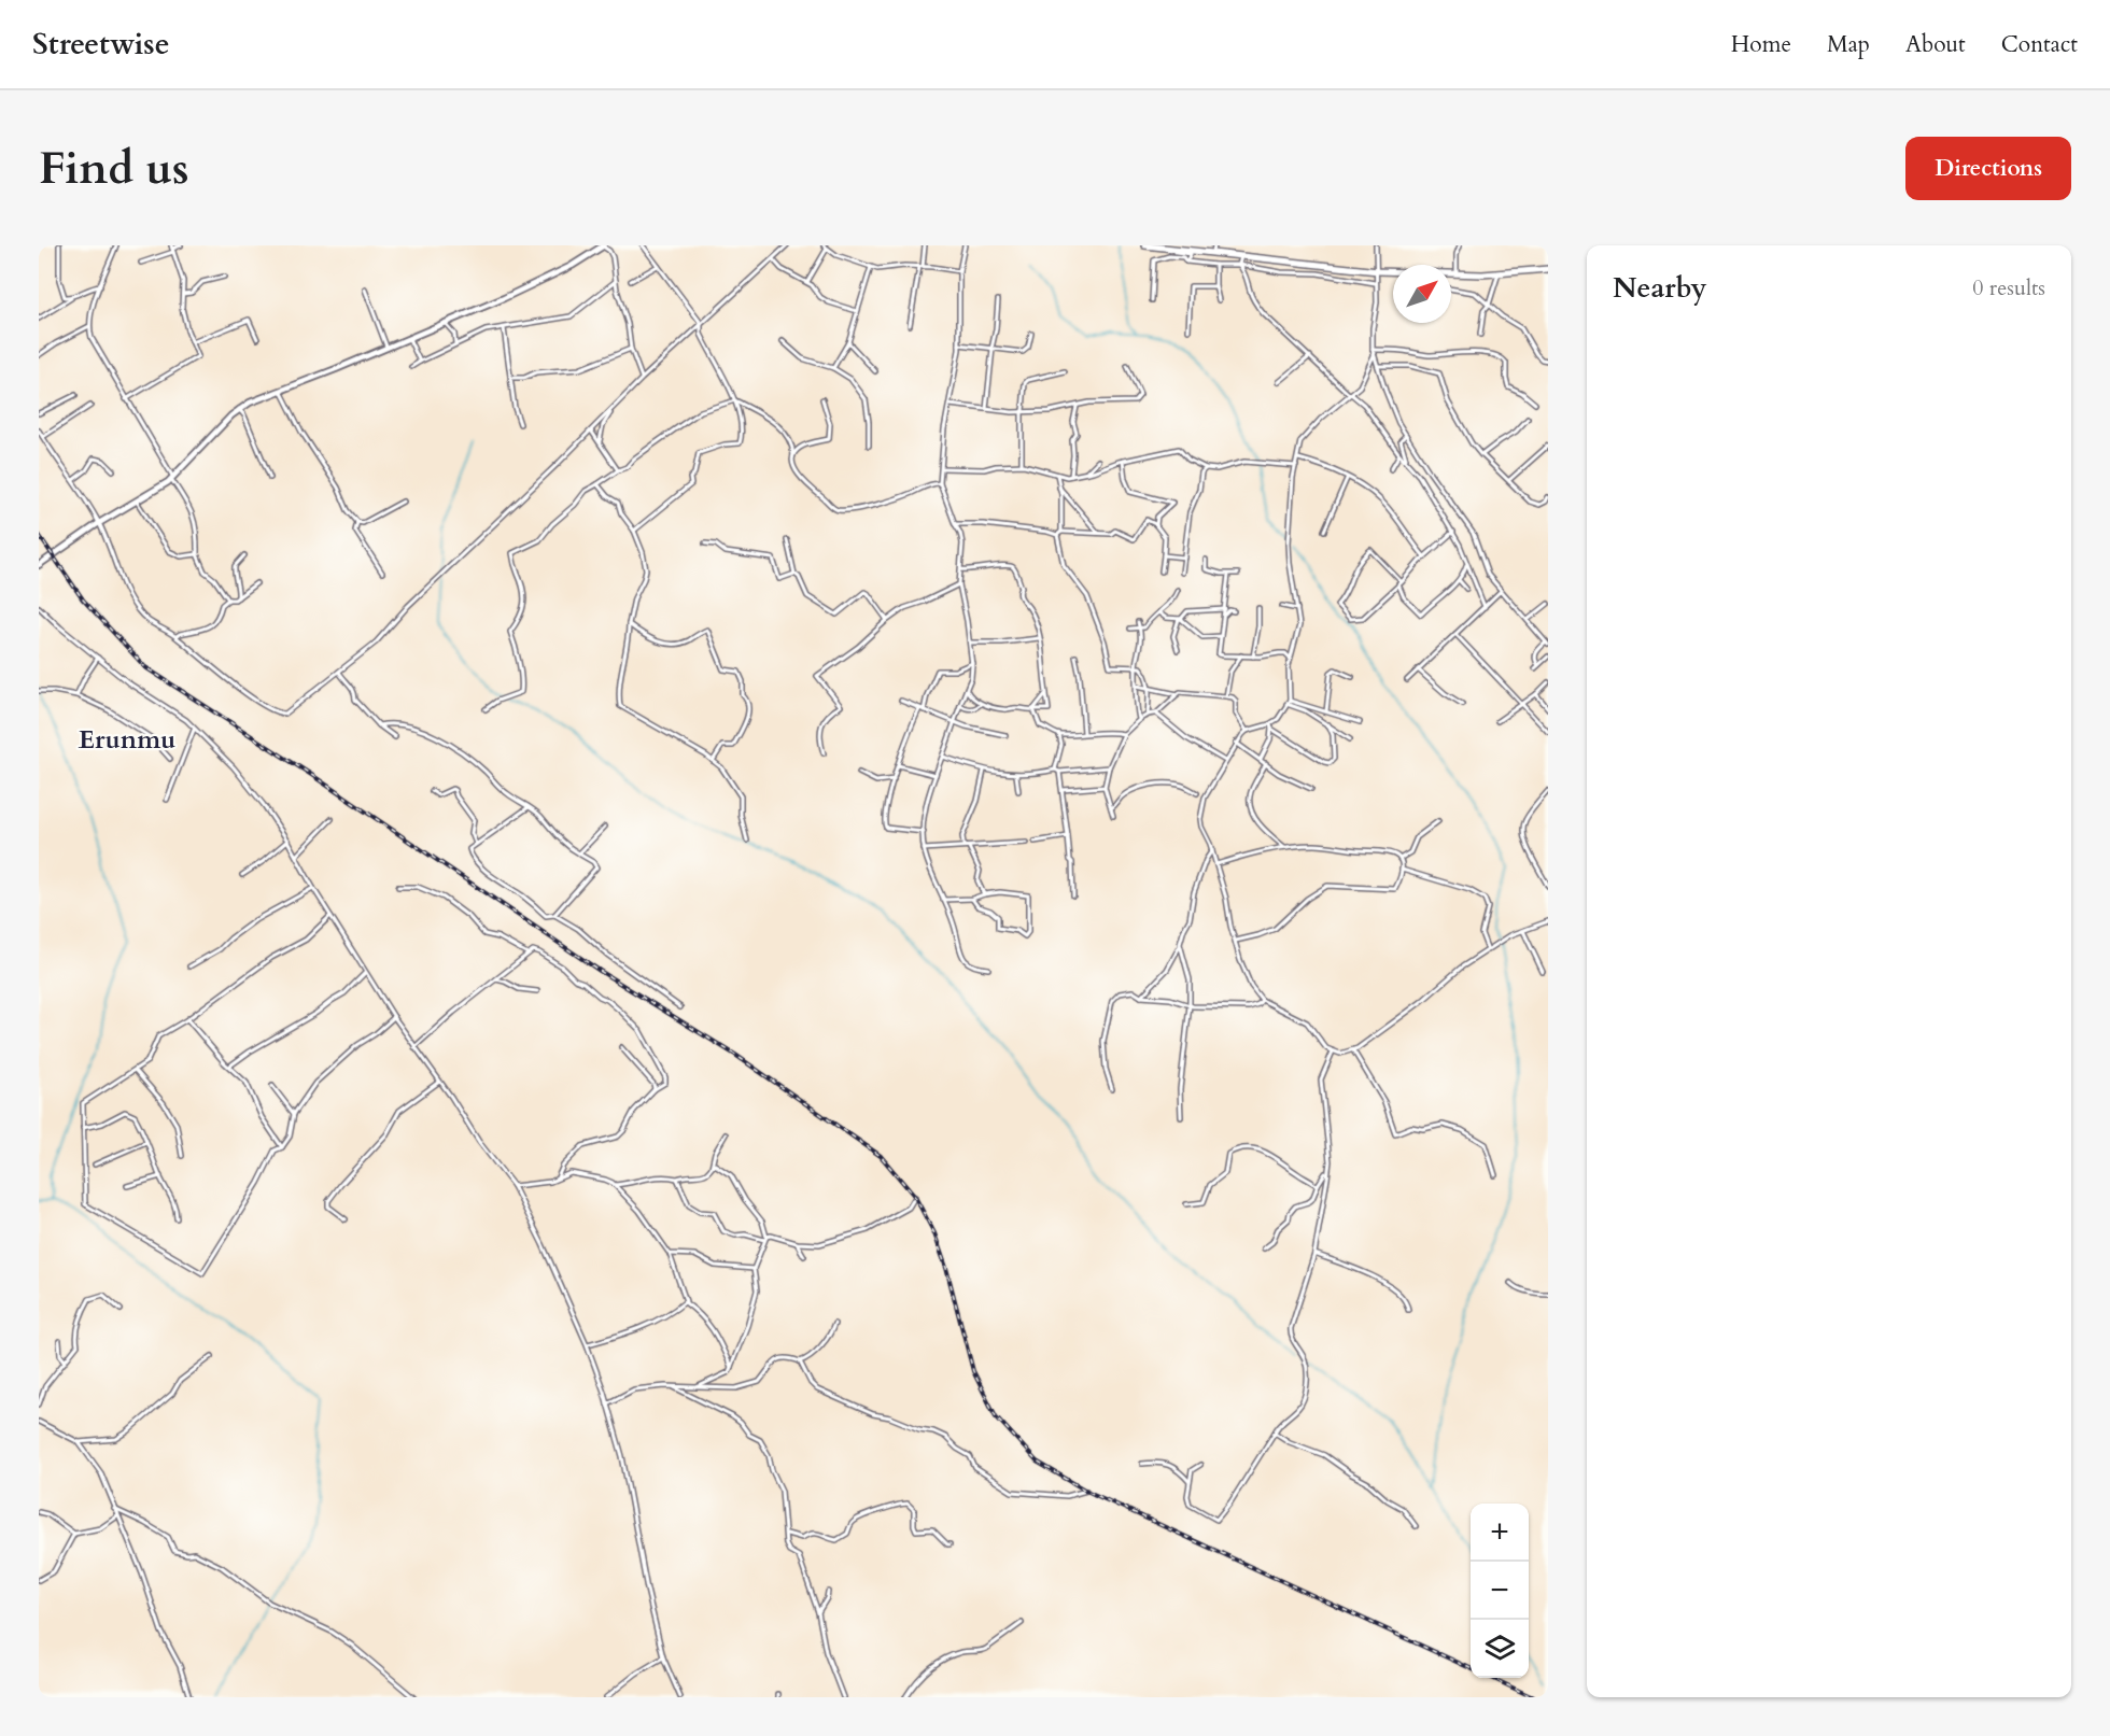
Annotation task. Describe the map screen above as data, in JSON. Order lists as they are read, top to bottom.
{
  "districts": ["Erunmu"],
  "north": "top right",
  "page": {
    "header": "Streetwise",
    "nav": [
      "Home",
      "Map",
      "About",
      "Contact"
    ],
    "buttons": "Directions",
    "title": "Find us",
    "heading": ["Nearby", "0 results"],
    "map_buttons": ["+", "−"]
  }
}
